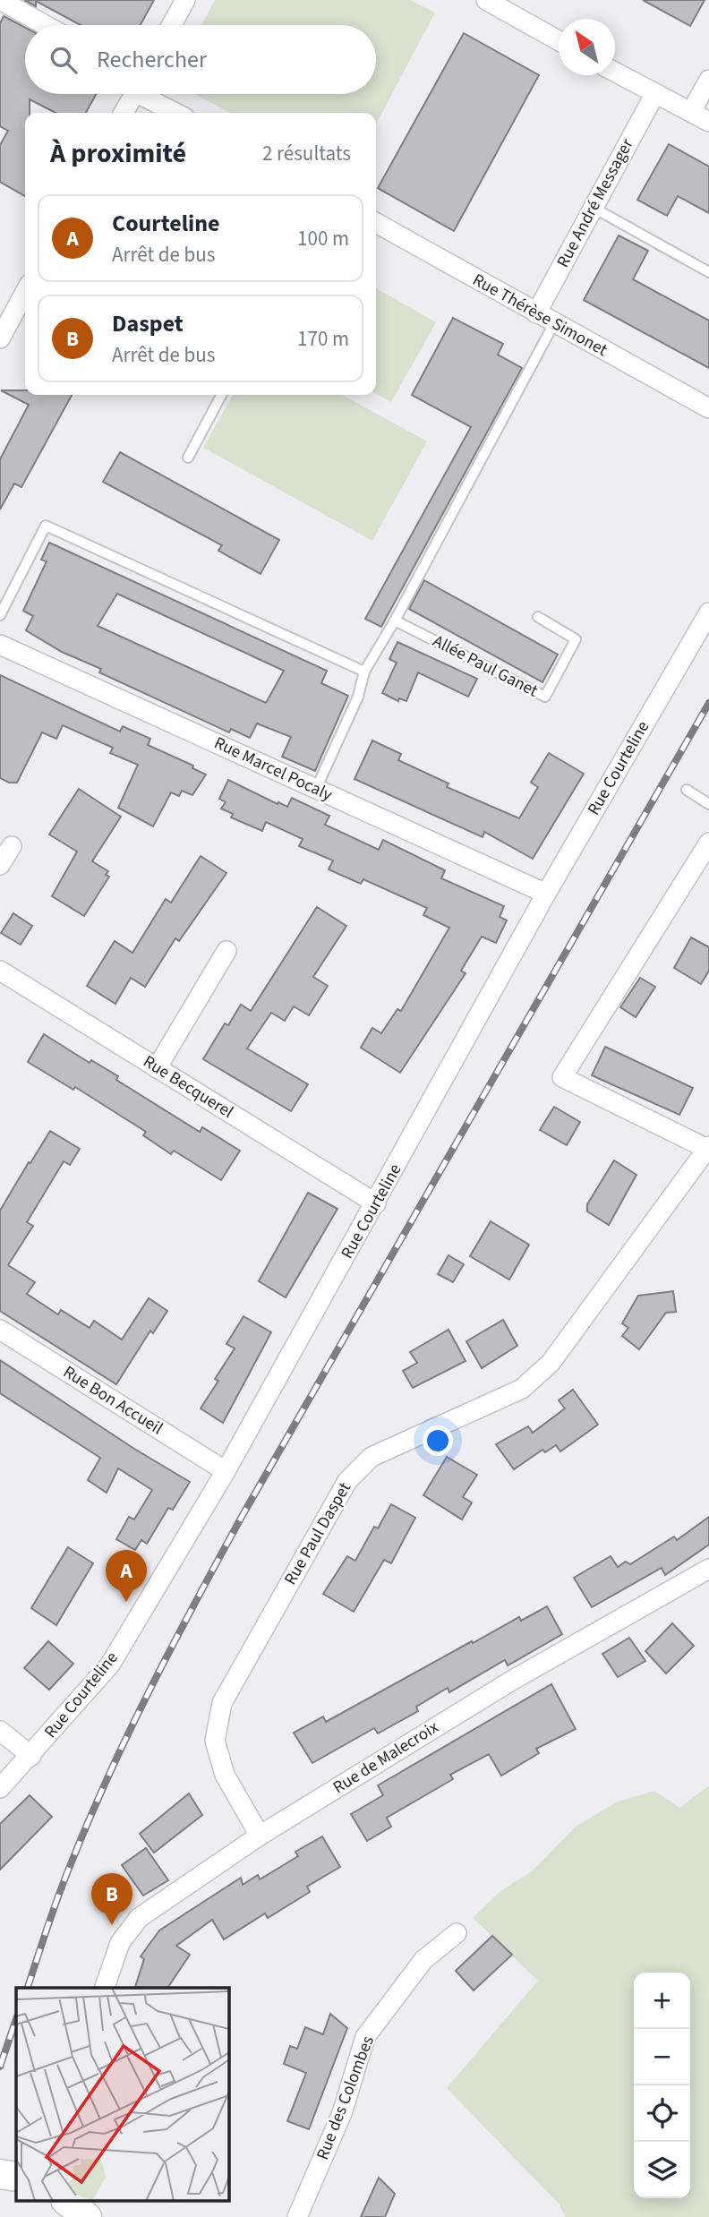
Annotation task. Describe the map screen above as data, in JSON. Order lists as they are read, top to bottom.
{
  "streets": {
    "street": [
      "Rue André Messager",
      "Rue Thérèse Simonet",
      "Rue Courteline",
      "Rue Marcel Pocaly",
      "Rue Becquerel",
      "Rue Bon Accueil",
      "Rue Paul Daspet",
      "Rue de Malecroix",
      "Rue des Colombes"
    ],
    "lane": ["Allée Paul Ganet"]
  },
  "crossings": [
    ["Rue André Messager", "Rue Thérèse Simonet"],
    ["Rue Courteline", "Rue Marcel Pocaly"],
    ["Rue Courteline", "Rue Becquerel"],
    ["Rue Courteline", "Rue Bon Accueil"],
    ["Rue Paul Daspet", "Rue de Malecroix"]
  ],
  "north": "top left",
  "page": {
    "search": "Rechercher",
    "heading": ["À proximité", "2 résultats"],
    "list": [
      {
        "mark": "A",
        "name": "Courteline",
        "note": "Arrêt de bus",
        "value": "100 m"
      },
      {
        "mark": "B",
        "name": "Daspet",
        "note": "Arrêt de bus",
        "value": "170 m"
      }
    ],
    "pins": ["A", "B"],
    "map_buttons": ["+", "−"]
  }
}
